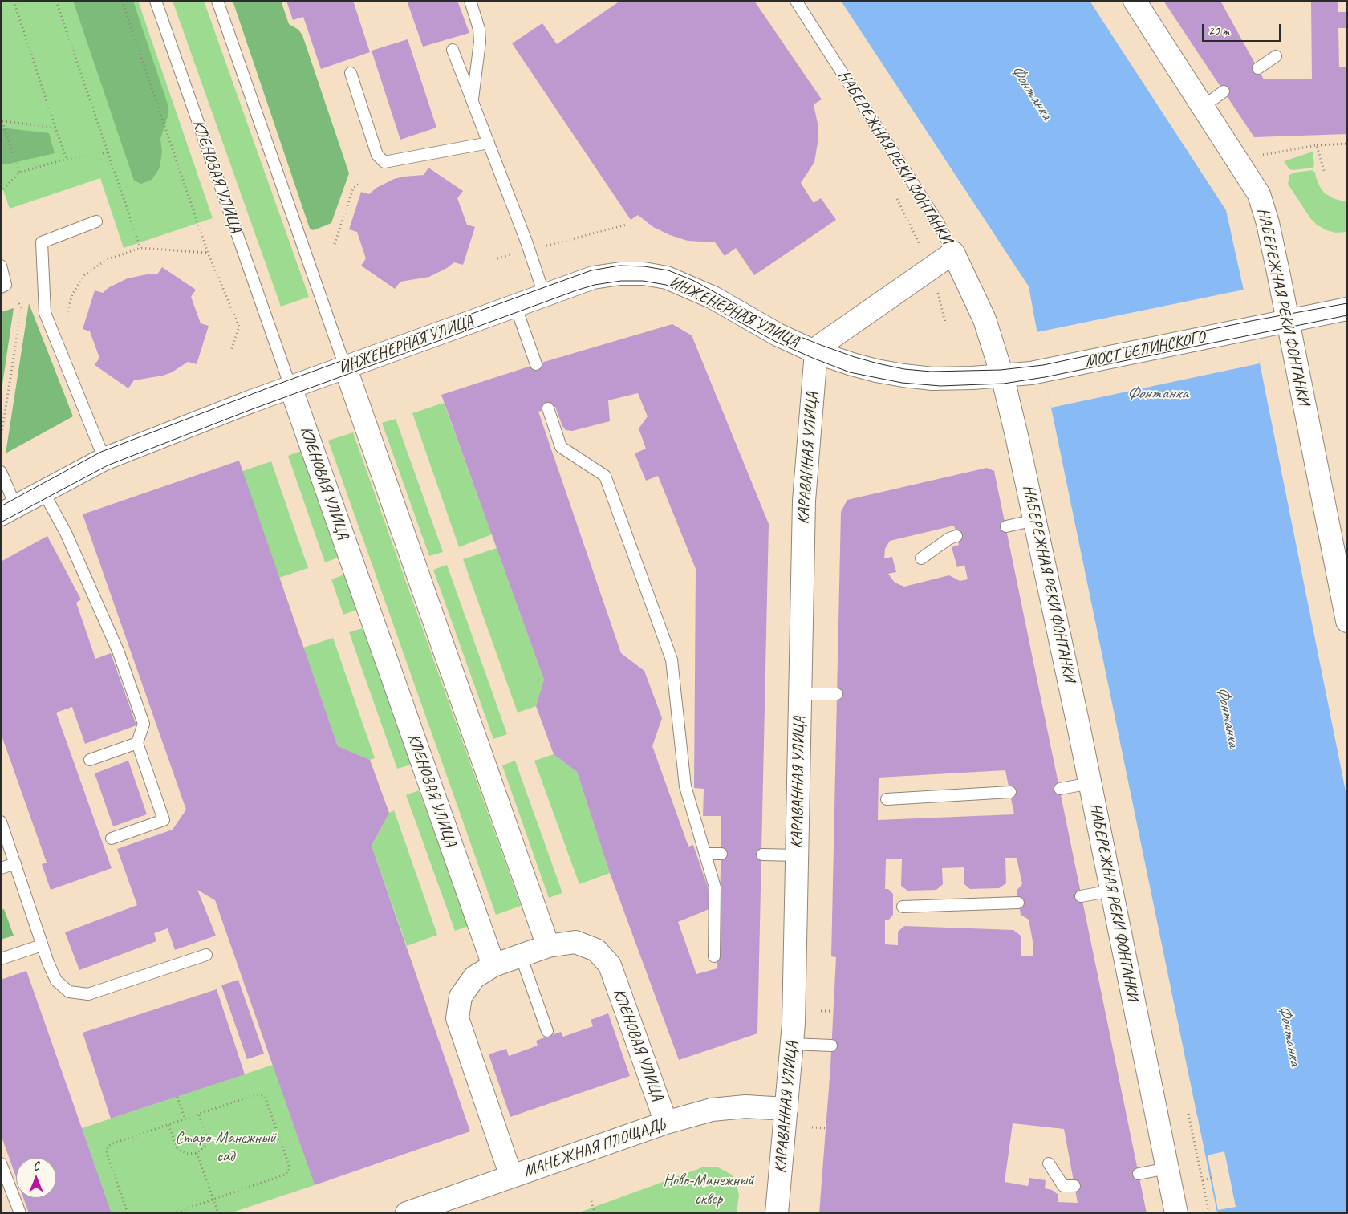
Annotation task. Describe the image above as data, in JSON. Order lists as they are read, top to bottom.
{
  "streets": {
    "street": [
      "НАБЕРЕЖНАЯ РЕКИ ФОНТАНКИ",
      "КЛЕНОВАЯ УЛИЦА",
      "ИНЖЕНЕРНАЯ УЛИЦА",
      "МОСТ БЕЛИНСКОГО",
      "КАРАВАННАЯ УЛИЦА",
      "МАНЕЖНАЯ ПЛОЩАДЬ"
    ]
  },
  "crossings": [
    ["НАБЕРЕЖНАЯ РЕКИ ФОНТАНКИ", "ИНЖЕНЕРНАЯ УЛИЦА"],
    ["НАБЕРЕЖНАЯ РЕКИ ФОНТАНКИ", "МОСТ БЕЛИНСКОГО"],
    ["КЛЕНОВАЯ УЛИЦА", "ИНЖЕНЕРНАЯ УЛИЦА"],
    ["КЛЕНОВАЯ УЛИЦА", "МАНЕЖНАЯ ПЛОЩАДЬ"],
    ["ИНЖЕНЕРНАЯ УЛИЦА", "МОСТ БЕЛИНСКОГО"],
    ["ИНЖЕНЕРНАЯ УЛИЦА", "КАРАВАННАЯ УЛИЦА"],
    ["КАРАВАННАЯ УЛИЦА", "МАНЕЖНАЯ ПЛОЩАДЬ"]
  ],
  "water": ["Фонтанка"],
  "parks": ["Старо-Манежный сад", "Ново-Манежный сквер"],
  "scale_bar": "20 m",
  "north": "top"
}
